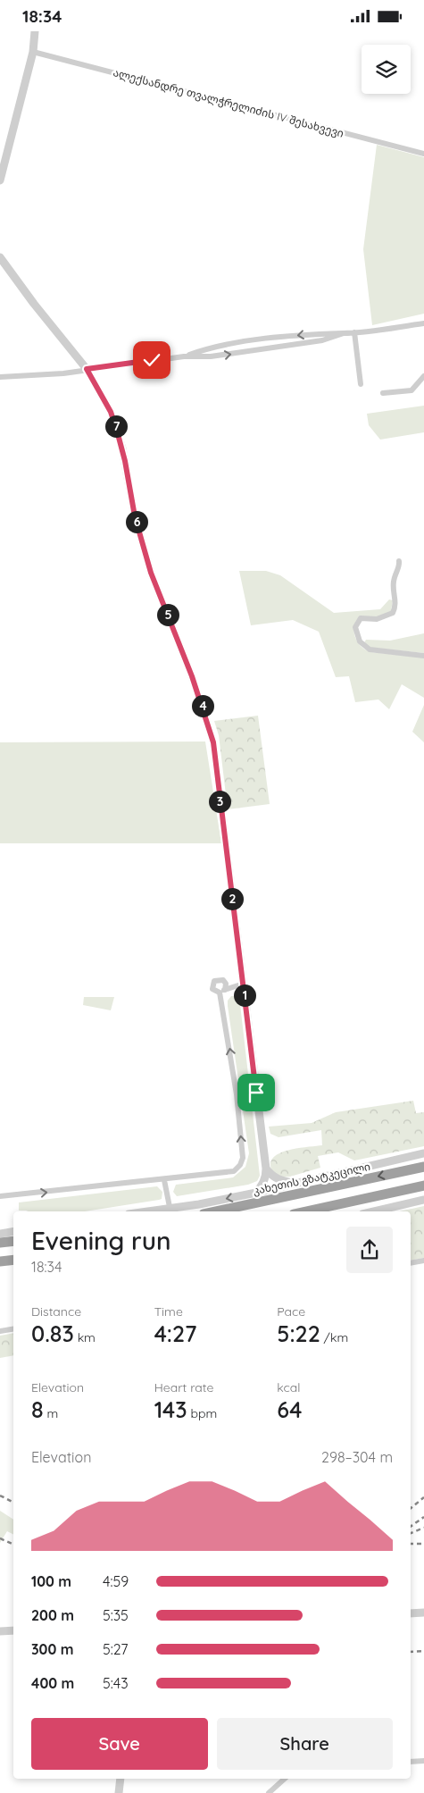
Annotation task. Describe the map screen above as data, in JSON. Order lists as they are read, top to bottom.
{
  "streets": {
    "highway": ["კახეთის გზატკეცილი"],
    "street": ["ალექსანდრე თვალჭრელიძის IV შესახვევი"]
  },
  "page": {
    "status": "18:34",
    "pins": [
      "7",
      "6",
      "5",
      "4",
      "3",
      "2",
      "1"
    ],
    "heading": ["Evening run", "18:34"],
    "stats": [
      ["Distance", "0.83 km"],
      ["Time", "4:27"],
      ["Pace", "5:22 /km"],
      ["Elevation", "8 m"],
      ["Heart rate", "143 bpm"],
      ["kcal", "64"]
    ],
    "chart": ["Elevation", "298–304 m"],
    "list": [
      {
        "name": "100 m",
        "note": "4:59"
      },
      {
        "name": "200 m",
        "note": "5:35"
      },
      {
        "name": "300 m",
        "note": "5:27"
      },
      {
        "name": "400 m",
        "note": "5:43"
      }
    ],
    "buttons": ["Save", "Share"]
  }
}
